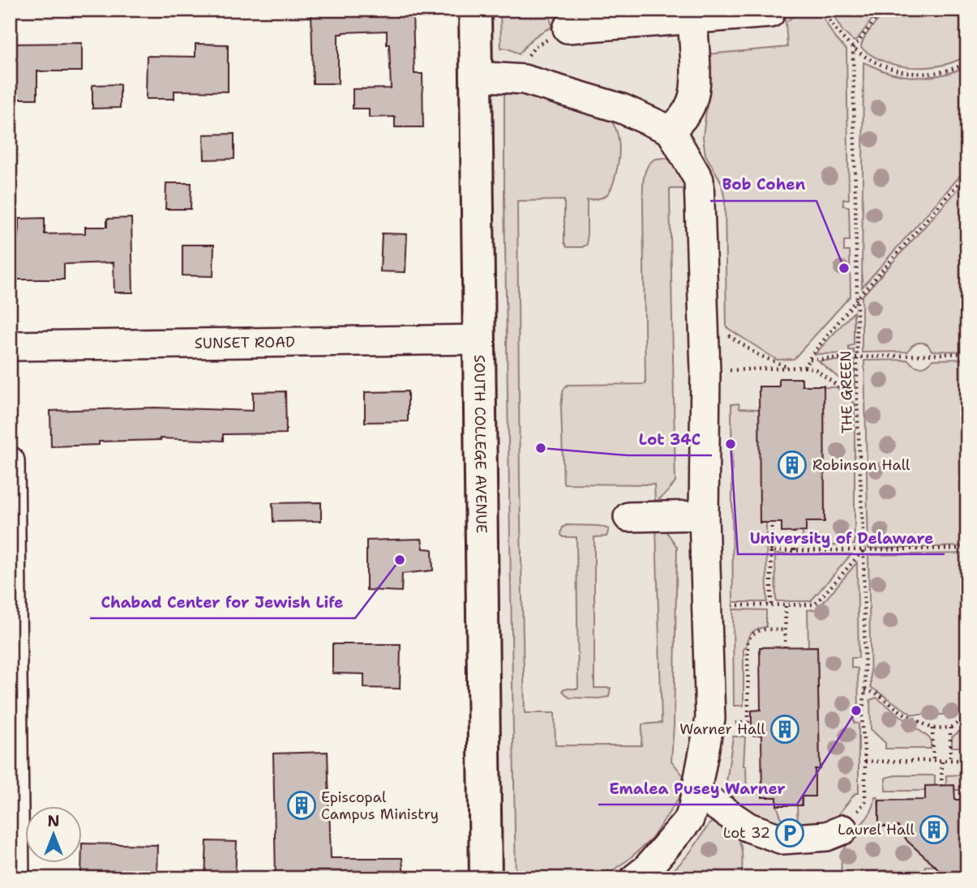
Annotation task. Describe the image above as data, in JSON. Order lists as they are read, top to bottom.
{
  "streets": {
    "main road": ["SOUTH COLLEGE AVENUE"],
    "street": ["SUNSET ROAD"],
    "path": ["THE GREEN"]
  },
  "crossings": [
    ["SUNSET ROAD", "SOUTH COLLEGE AVENUE"]
  ],
  "places": {
    "other": [
      "Bob Cohen",
      "University of Delaware",
      "Lot 34C",
      "Chabad Center for Jewish Life",
      "Emalea Pusey Warner"
    ],
    "building": [
      "Robinson Hall",
      "Warner Hall",
      "Episcopal Campus Ministry",
      "Laurel Hall"
    ],
    "parking": ["Lot 32"]
  },
  "north": "top"
}
